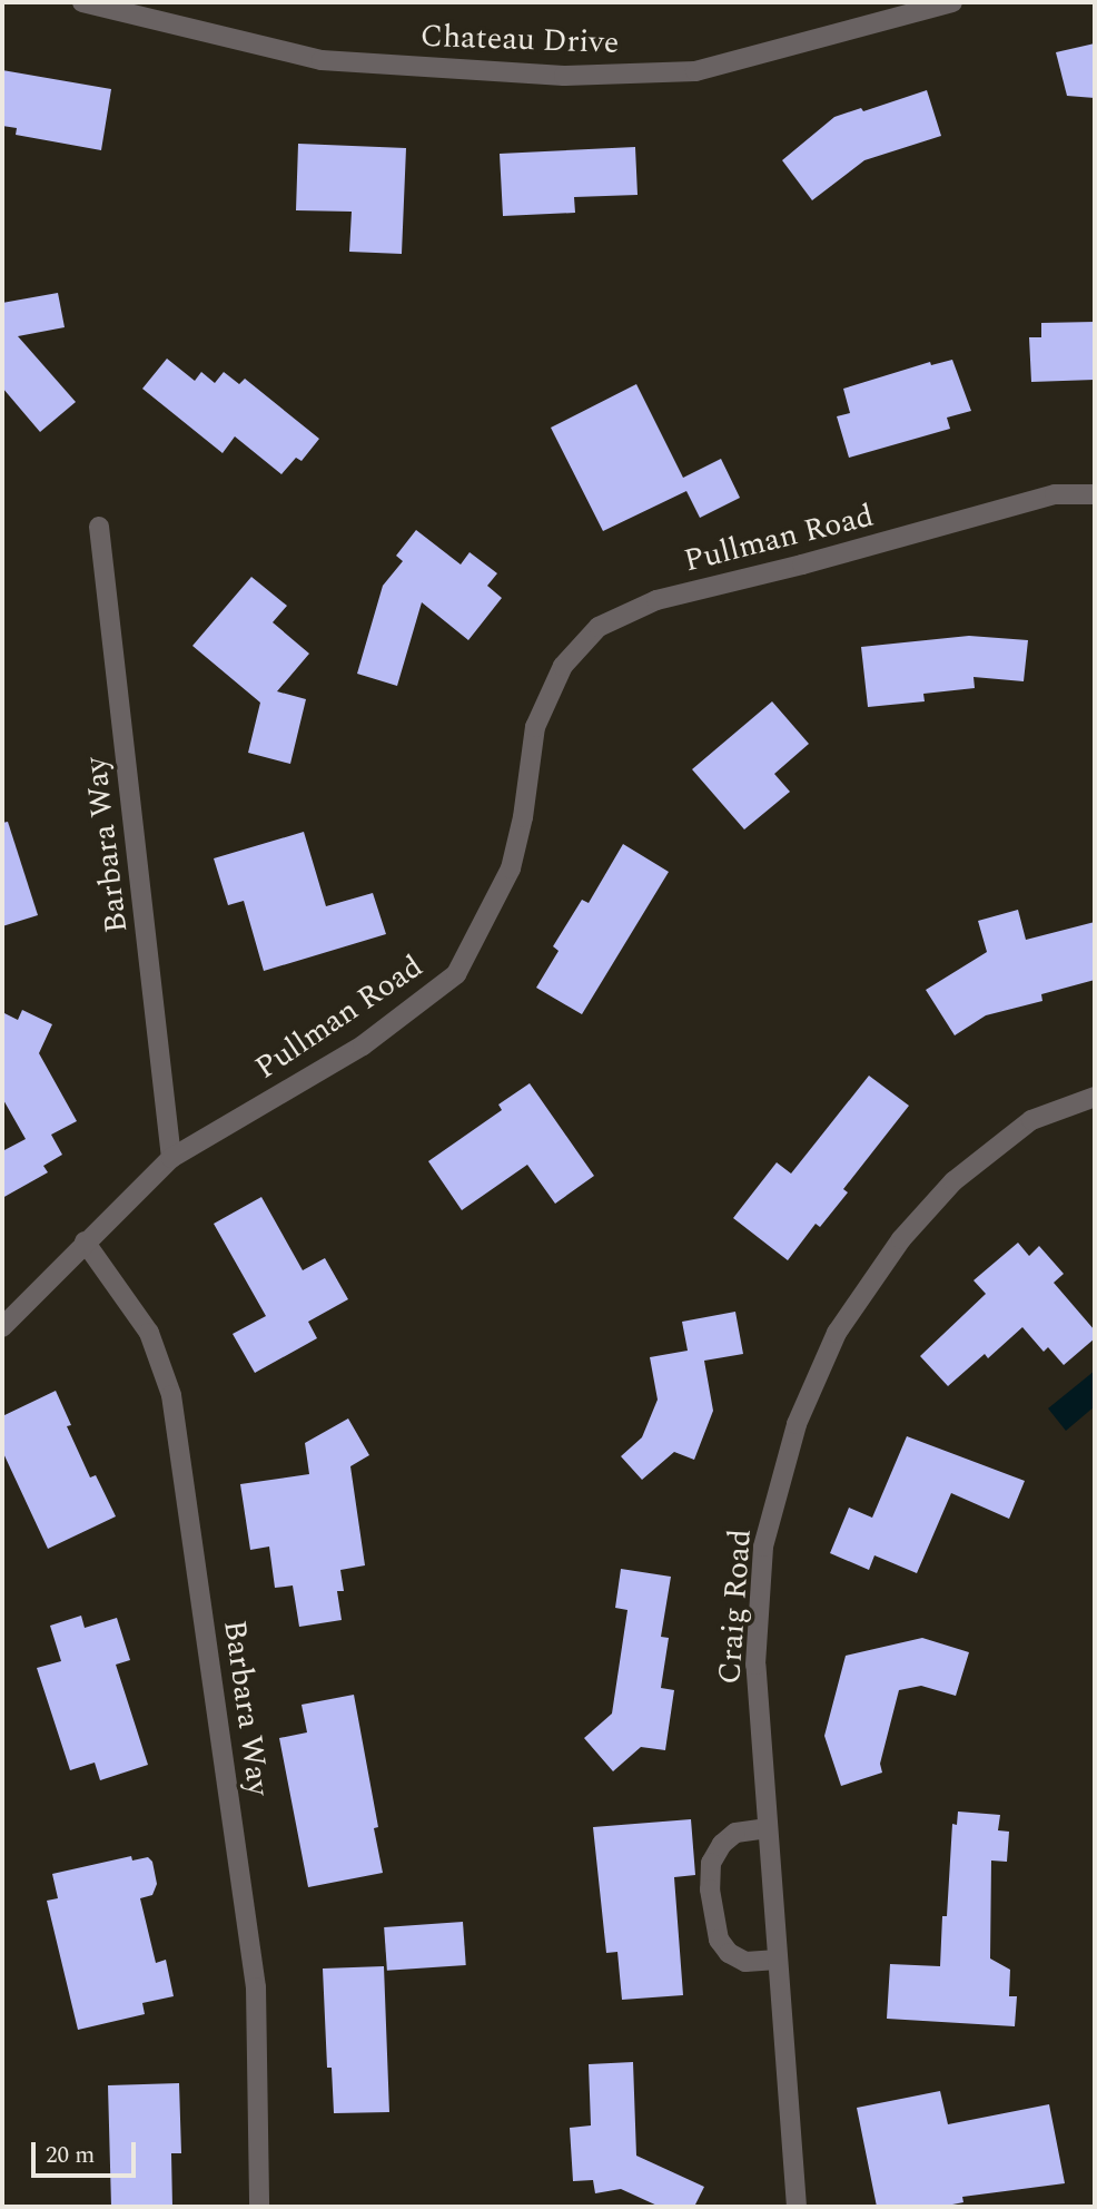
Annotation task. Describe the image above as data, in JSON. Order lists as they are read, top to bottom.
{
  "streets": {
    "street": [
      "Chateau Drive",
      "Pullman Road",
      "Barbara Way",
      "Craig Road"
    ]
  },
  "crossings": [
    ["Pullman Road", "Barbara Way"]
  ],
  "scale_bar": "20 m"
}
